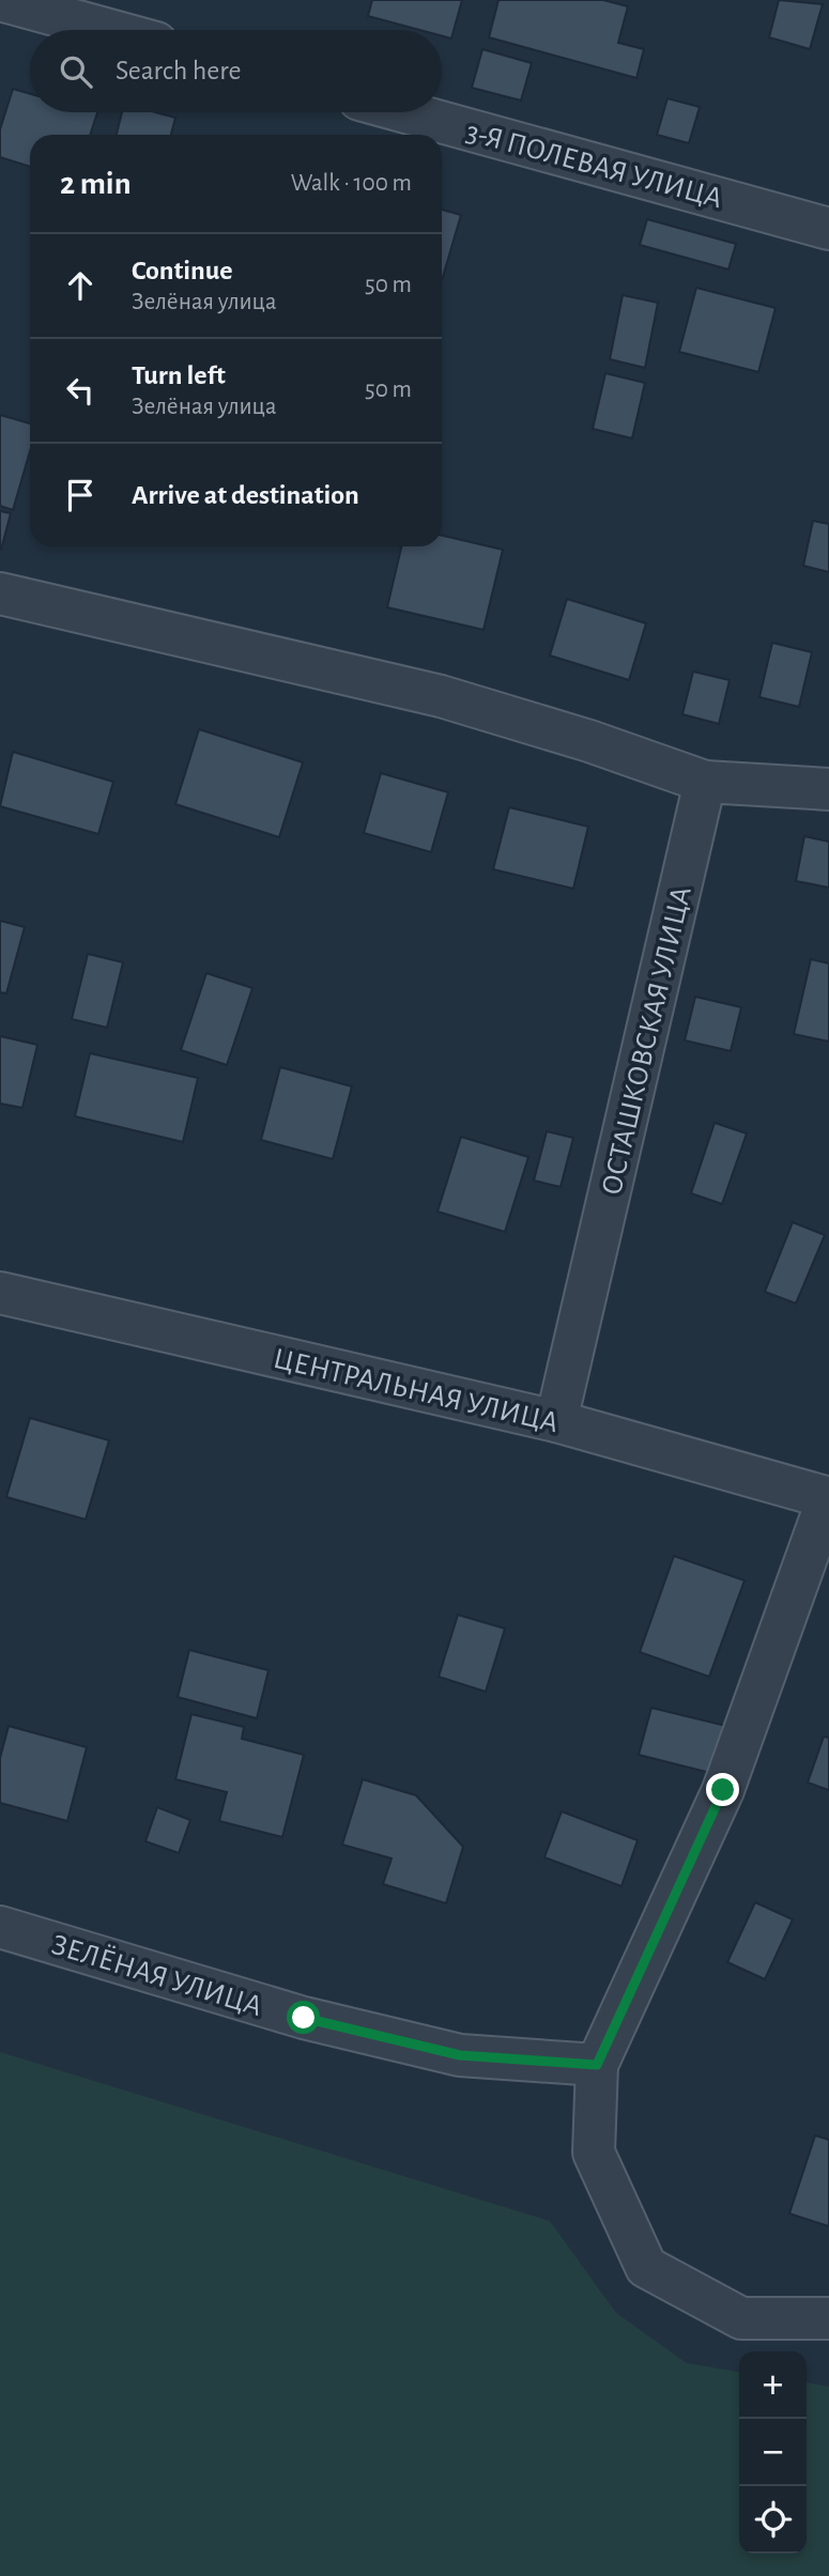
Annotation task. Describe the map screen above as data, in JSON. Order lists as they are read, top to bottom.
{
  "streets": {
    "street": [
      "3-Я ПОЛЕВАЯ УЛИЦА",
      "ОСТАШКОВСКАЯ УЛИЦА",
      "ЦЕНТРАЛЬНАЯ УЛИЦА",
      "ЗЕЛЁНАЯ УЛИЦА"
    ]
  },
  "crossings": [
    ["ОСТАШКОВСКАЯ УЛИЦА", "ЦЕНТРАЛЬНАЯ УЛИЦА"]
  ],
  "page": {
    "search": "Search here",
    "heading": ["2 min", "Walk · 100 m"],
    "list": [
      ["Continue", "Зелёная улица", "50 m"],
      ["Turn left", "Зелёная улица", "50 m"],
      "Arrive at destination"
    ],
    "map_buttons": ["+", "−"]
  }
}
